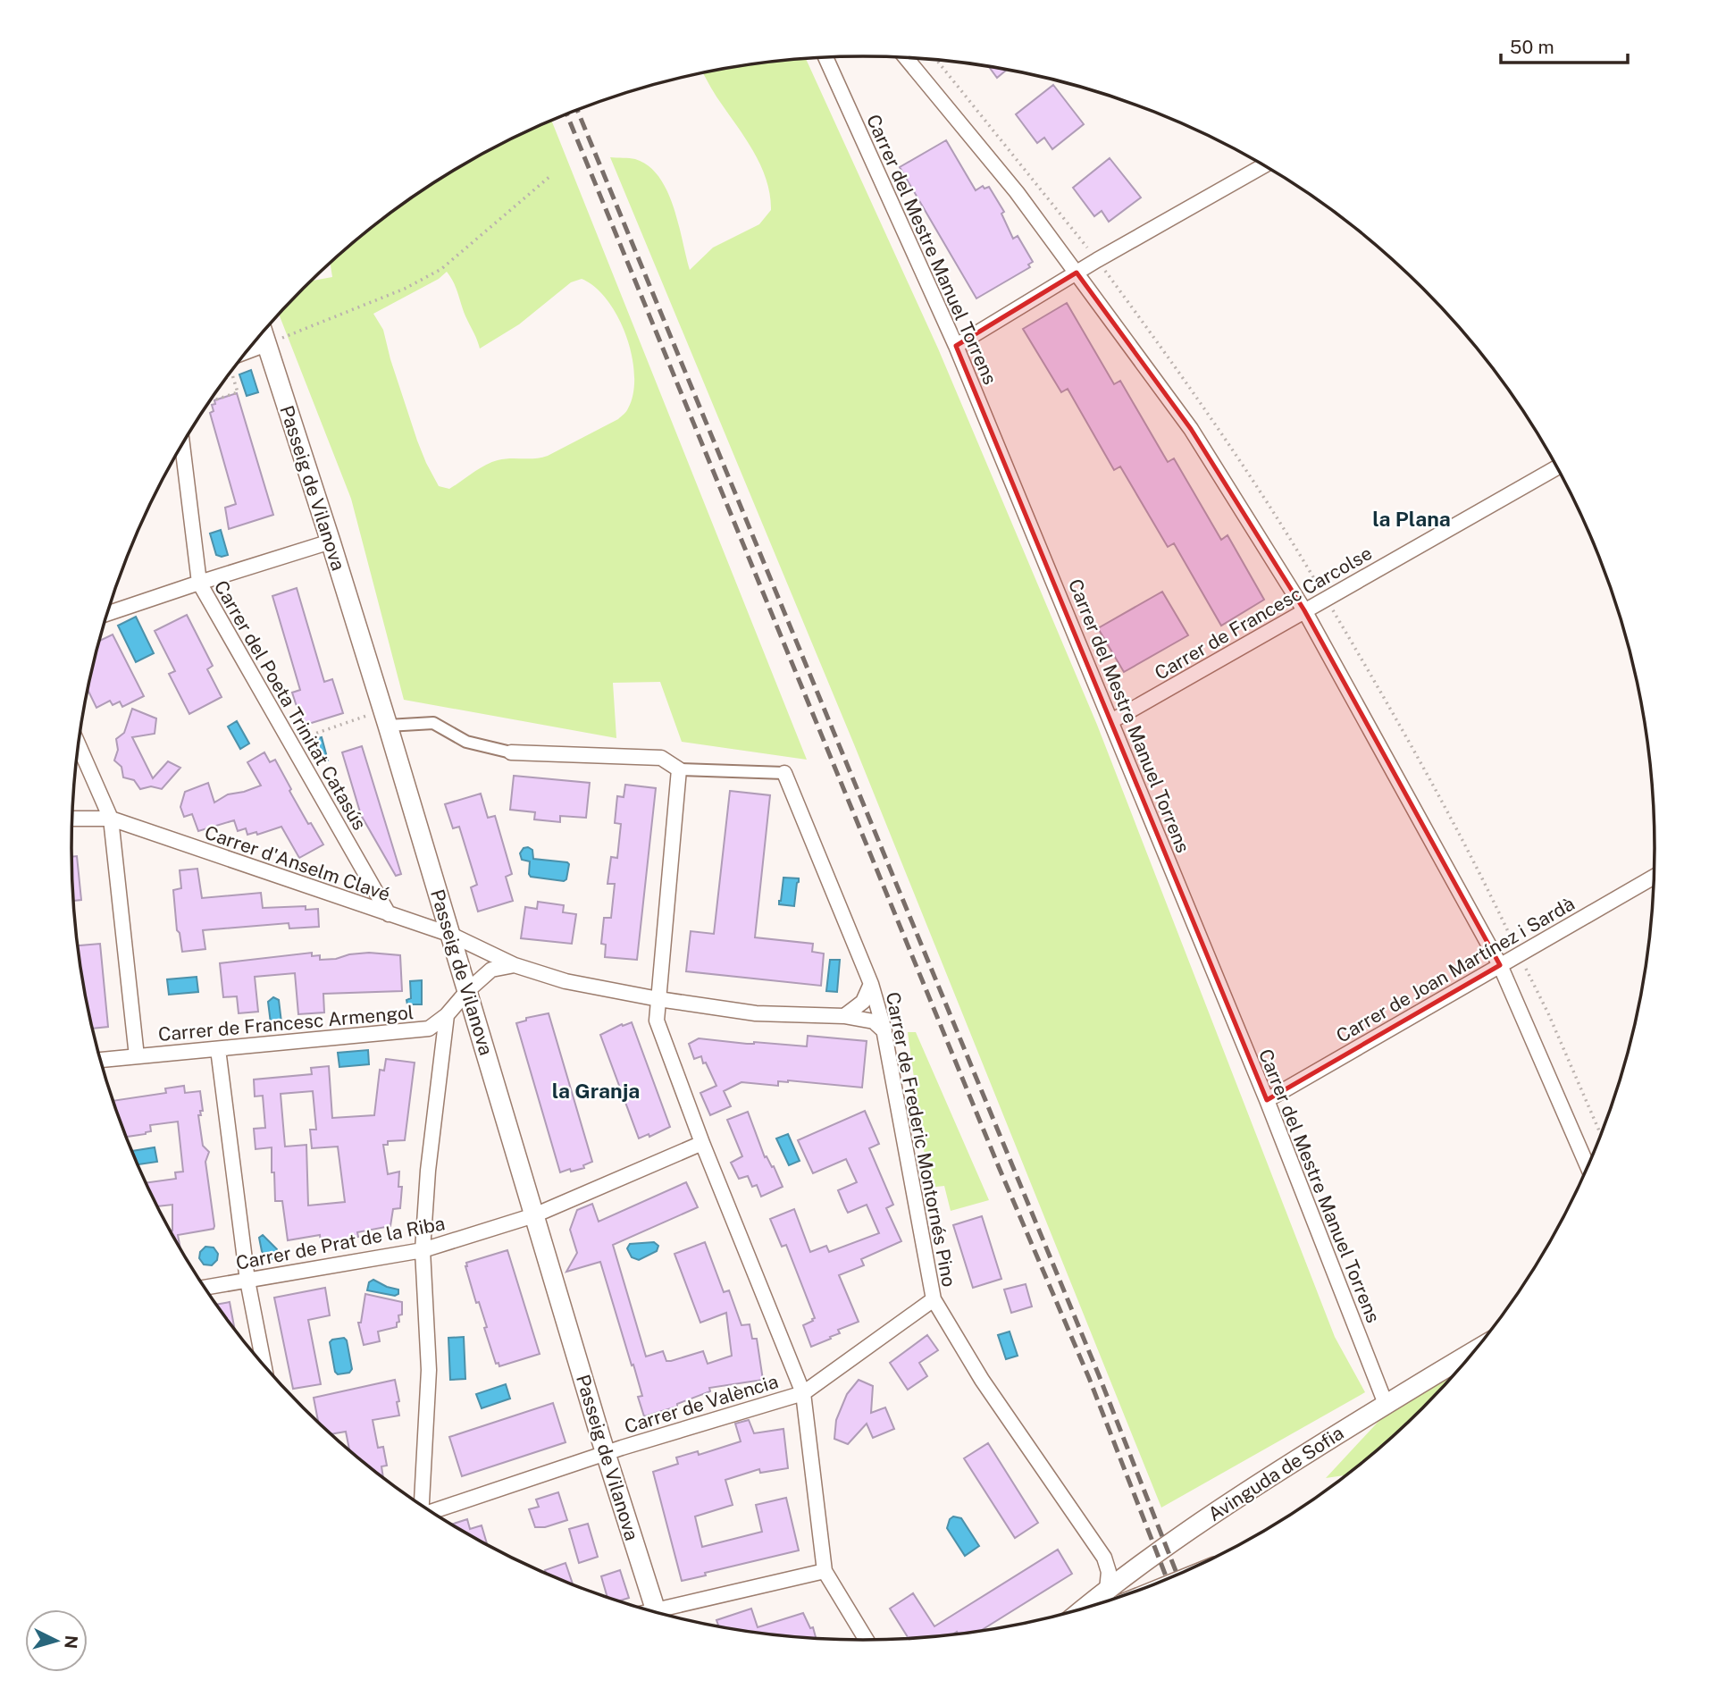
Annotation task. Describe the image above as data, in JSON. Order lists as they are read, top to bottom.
{
  "streets": {
    "street": [
      "Carrer del Mestre Manuel Torrens",
      "Passeig de Vilanova",
      "Carrer de Francesc Carcolse",
      "Carrer del Poeta Trinitat Catasús",
      "Carrer d'Anselm Clavé",
      "Carrer de Joan Martínez i Sardà",
      "Carrer de Francesc Armengol",
      "Carrer de Frederic Montornés Pino",
      "Carrer de Prat de la Riba",
      "Carrer de València",
      "Avinguda de Sofia"
    ]
  },
  "crossings": [
    ["Carrer del Mestre Manuel Torrens", "Carrer de Francesc Carcolse"],
    ["Carrer del Mestre Manuel Torrens", "Carrer de Joan Martínez i Sardà"],
    ["Carrer del Mestre Manuel Torrens", "Avinguda de Sofia"],
    ["Passeig de Vilanova", "Carrer d'Anselm Clavé"],
    ["Passeig de Vilanova", "Carrer de Francesc Armengol"],
    ["Passeig de Vilanova", "Carrer de Prat de la Riba"],
    ["Passeig de Vilanova", "Carrer de València"],
    ["Carrer del Poeta Trinitat Catasús", "Carrer d'Anselm Clavé"],
    ["Carrer d'Anselm Clavé", "Carrer de Frederic Montornés Pino"],
    ["Carrer de Frederic Montornés Pino", "Carrer de València"],
    ["Carrer de Frederic Montornés Pino", "Avinguda de Sofia"]
  ],
  "districts": ["la Plana", "la Granja"],
  "scale_bar": "50 m",
  "north": "right"
}
